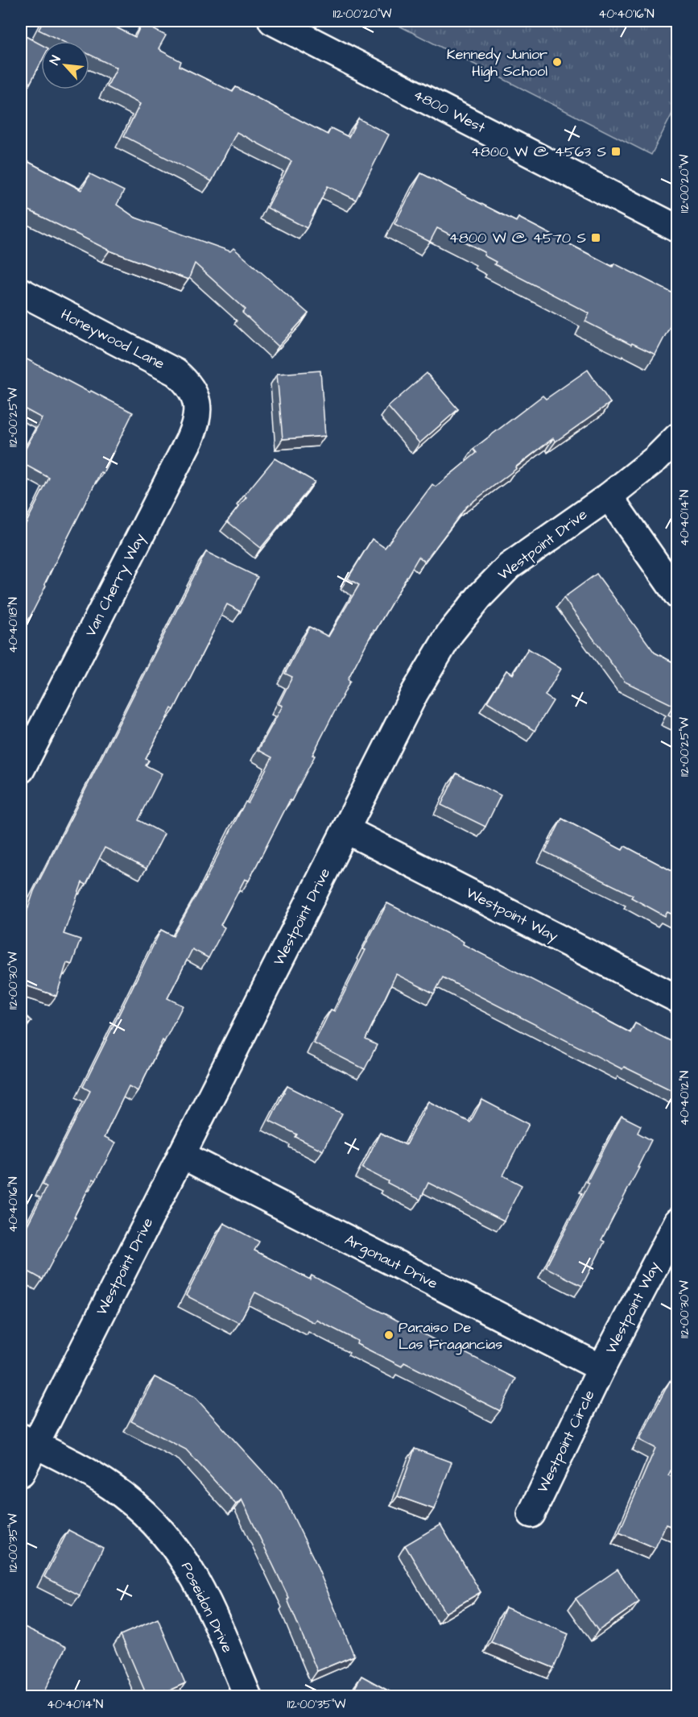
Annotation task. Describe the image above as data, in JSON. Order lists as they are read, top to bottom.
{
  "streets": {
    "street": [
      "4800 West",
      "Honeywood Lane",
      "Westpoint Drive",
      "Van Cherry Way",
      "Westpoint Way",
      "Argonaut Drive",
      "Westpoint Circle",
      "Poseidon Drive"
    ]
  },
  "crossings": [
    ["Honeywood Lane", "Van Cherry Way"],
    ["Westpoint Drive", "Westpoint Way"],
    ["Westpoint Drive", "Argonaut Drive"],
    ["Westpoint Drive", "Poseidon Drive"],
    ["Westpoint Way", "Argonaut Drive"],
    ["Westpoint Way", "Westpoint Circle"],
    ["Argonaut Drive", "Westpoint Circle"]
  ],
  "places": {
    "other": ["Kennedy Junior High School", "Paraiso De Las Fragancias"],
    "transit": ["4800 W @ 4563 S", "4800 W @ 4570 S"]
  },
  "north": "top left",
  "coordinates": [
    "112°00'20\"W",
    "40°40'16\"N",
    "112°00'25\"W",
    "40°40'14\"N",
    "40°40'18\"N",
    "112°00'30\"W",
    "40°40'12\"N",
    "112°00'35\"W"
  ]
}
